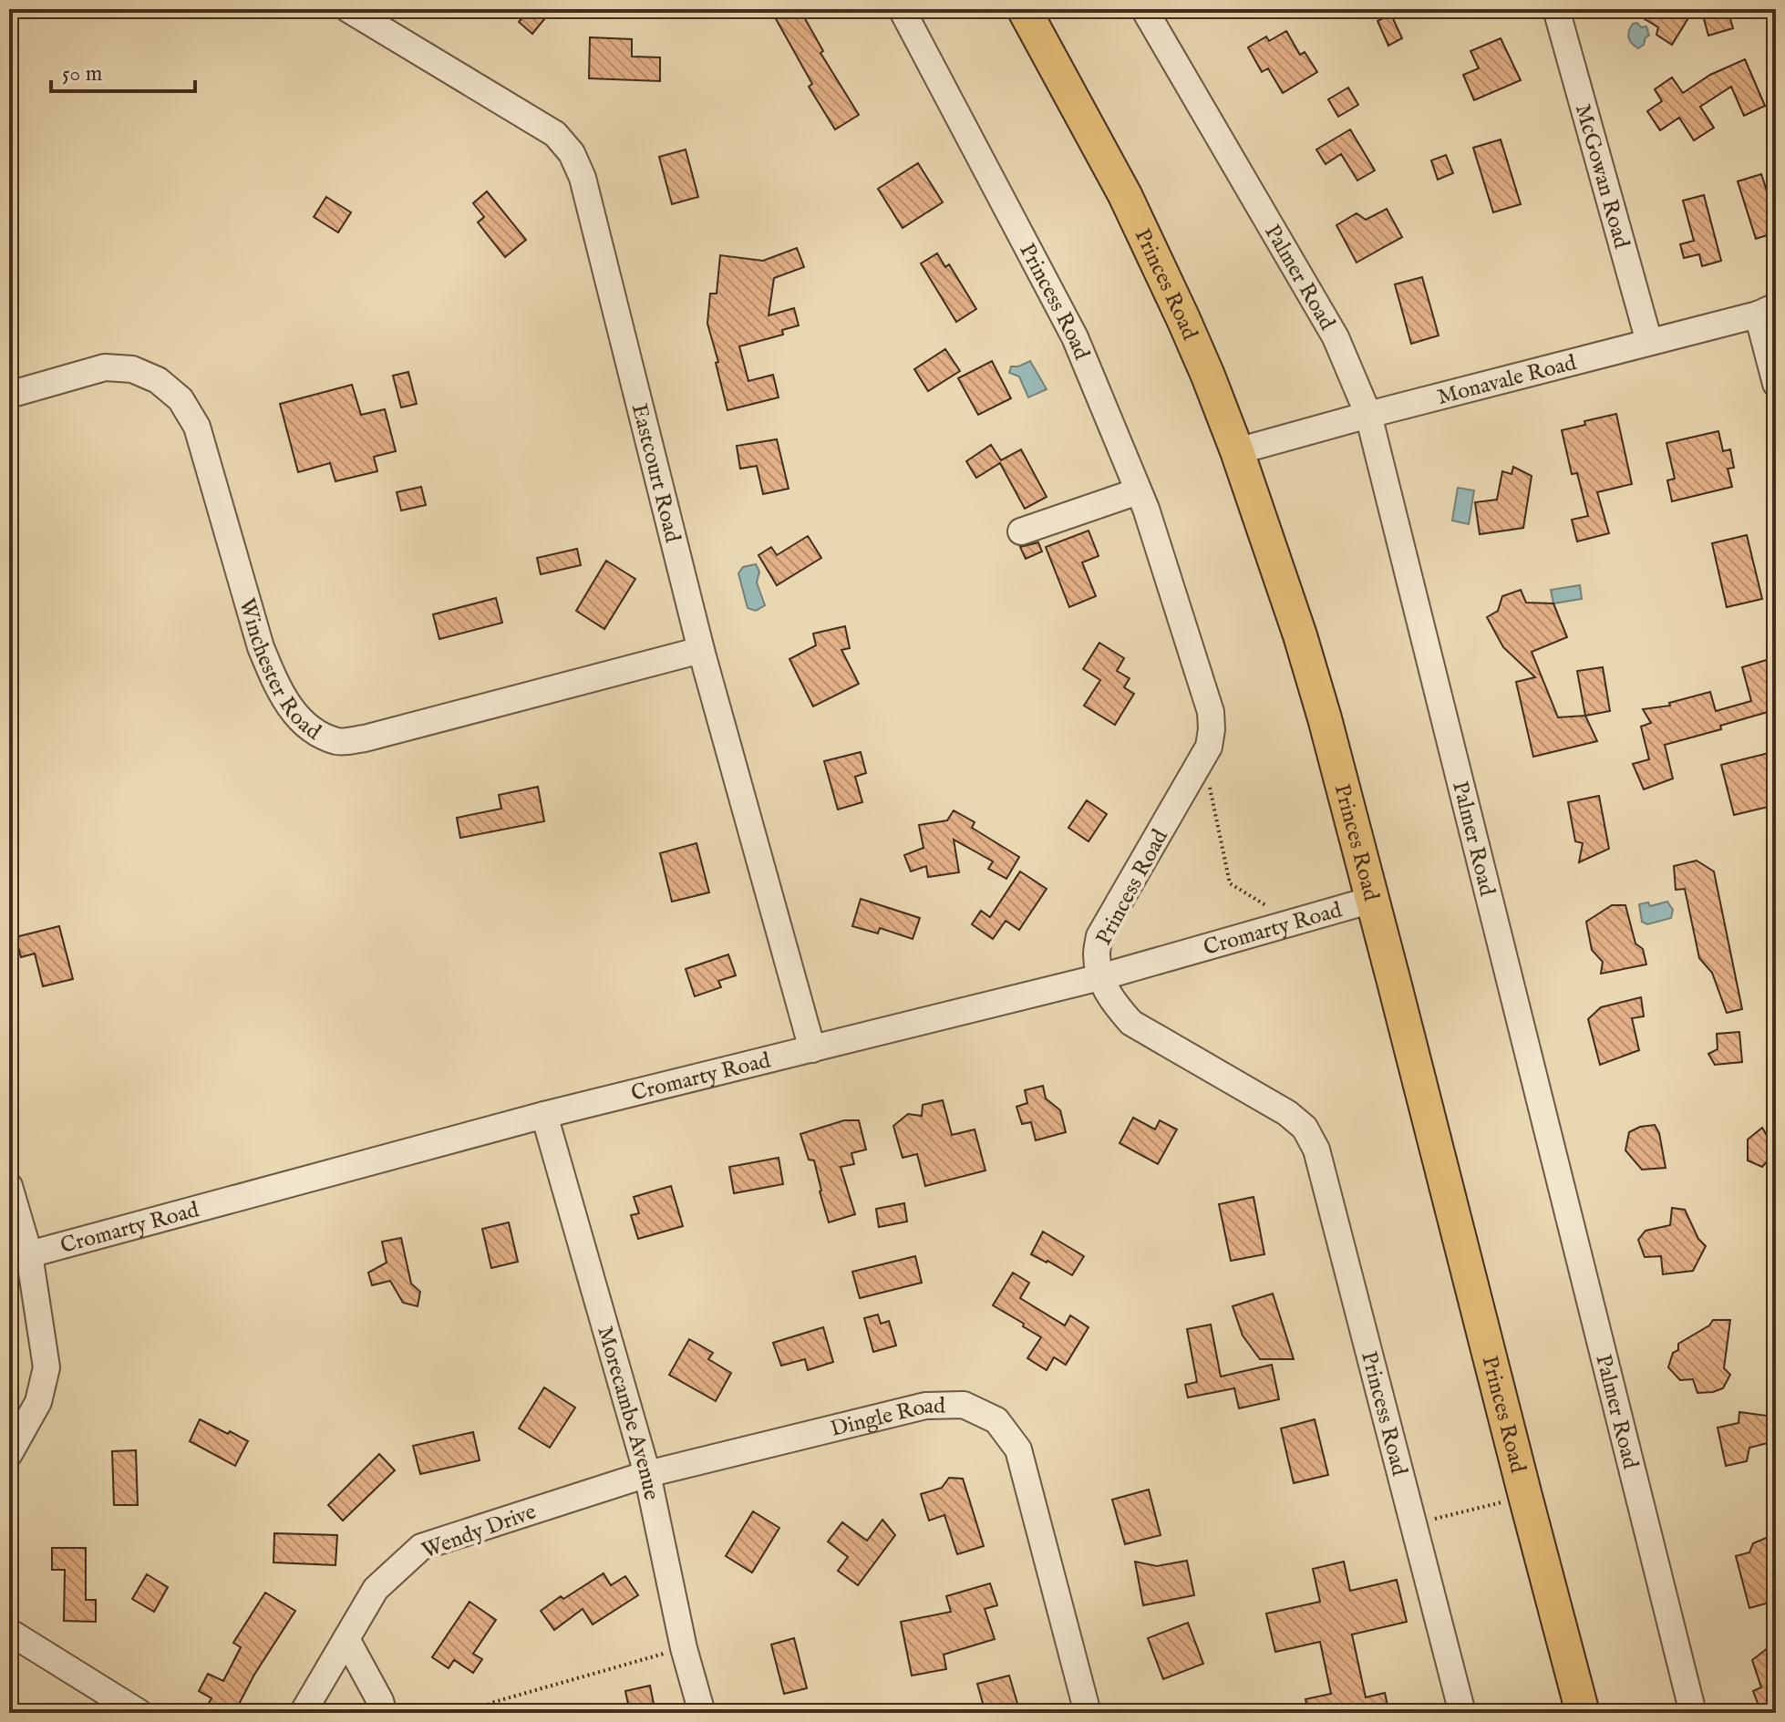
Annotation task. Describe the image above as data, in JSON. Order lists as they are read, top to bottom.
{
  "streets": {
    "main road": ["Princes Road"],
    "street": [
      "McGowan Road",
      "Palmer Road",
      "Princess Road",
      "Monavale Road",
      "Eastcourt Road",
      "Winchester Road",
      "Cromarty Road",
      "Morecambe Avenue",
      "Dingle Road",
      "Wendy Drive"
    ]
  },
  "crossings": [
    ["McGowan Road", "Monavale Road"],
    ["Palmer Road", "Monavale Road"],
    ["Princes Road", "Monavale Road"],
    ["Princes Road", "Cromarty Road"],
    ["Princess Road", "Cromarty Road"],
    ["Eastcourt Road", "Winchester Road"],
    ["Eastcourt Road", "Cromarty Road"],
    ["Cromarty Road", "Morecambe Avenue"],
    ["Morecambe Avenue", "Dingle Road"],
    ["Morecambe Avenue", "Wendy Drive"],
    ["Dingle Road", "Wendy Drive"]
  ],
  "scale_bar": "50 m"
}
